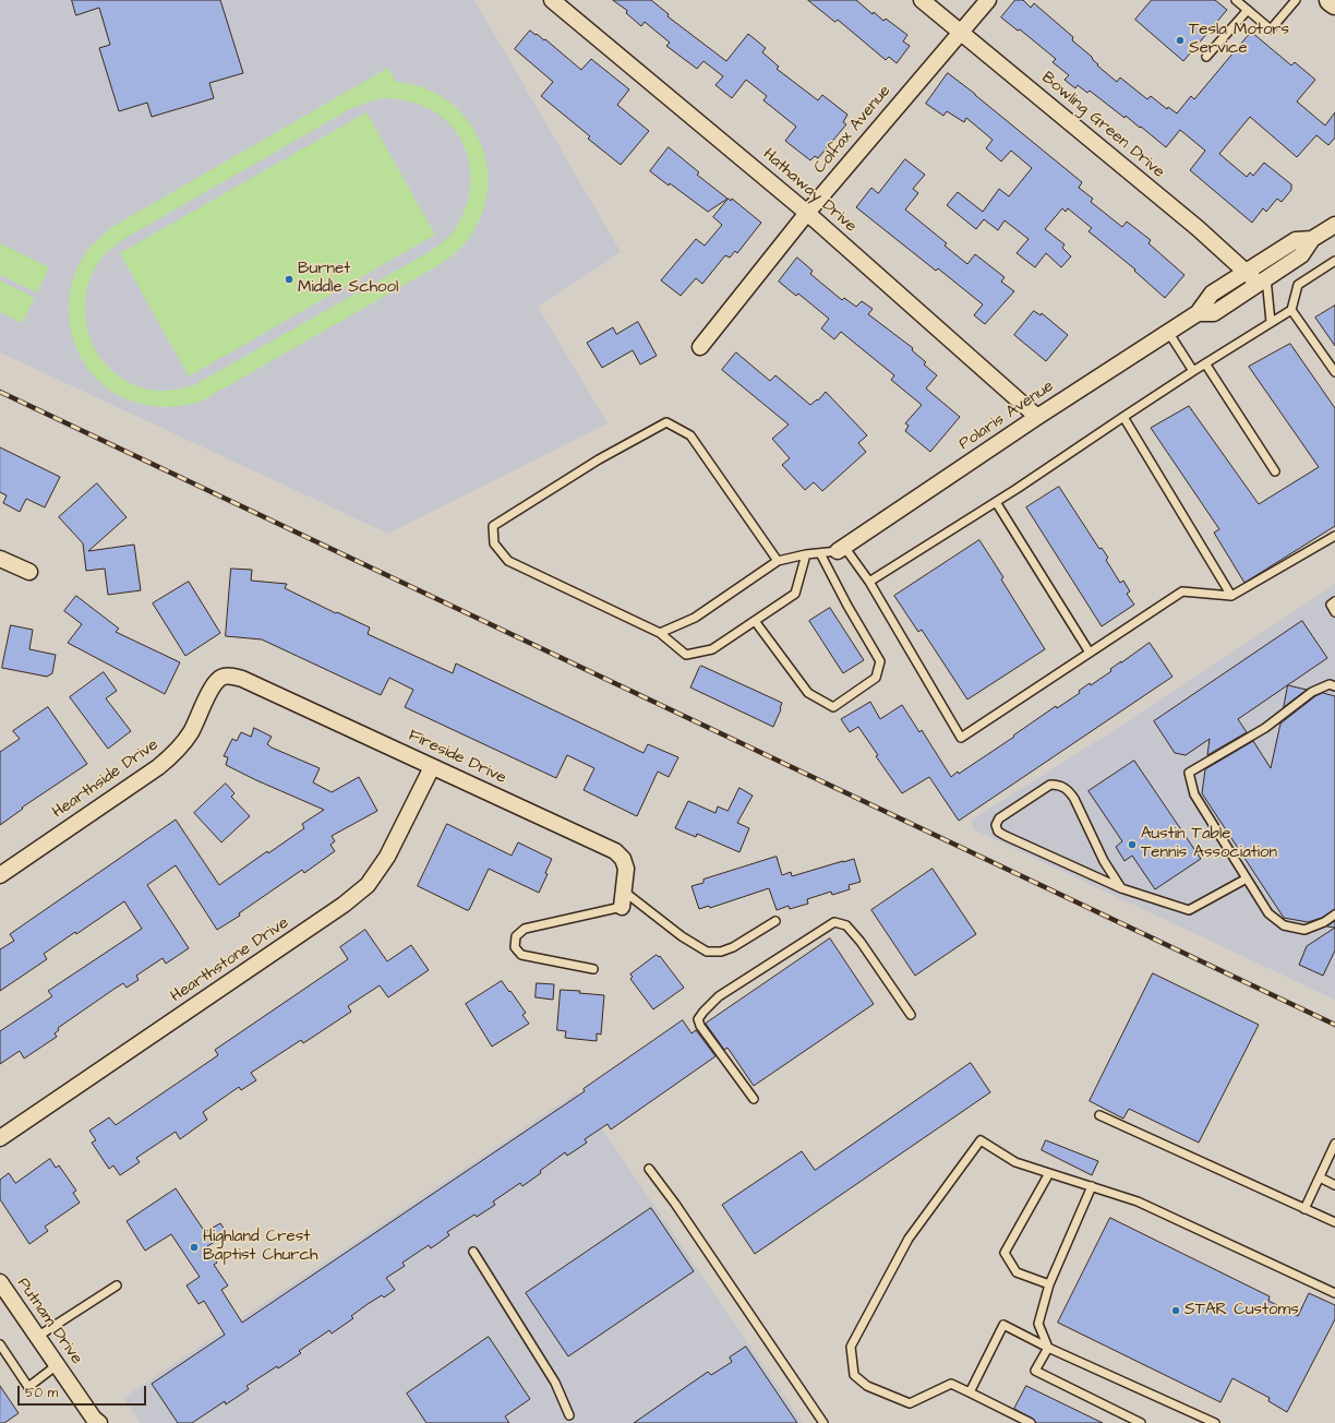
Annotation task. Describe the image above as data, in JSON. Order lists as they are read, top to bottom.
{
  "streets": {
    "street": [
      "Bowling Green Drive",
      "Colfax Avenue",
      "Hathaway Drive",
      "Polaris Avenue",
      "Fireside Drive",
      "Hearthside Drive",
      "Hearthstone Drive",
      "Putnam Drive"
    ]
  },
  "crossings": [
    ["Bowling Green Drive", "Colfax Avenue"],
    ["Bowling Green Drive", "Polaris Avenue"],
    ["Colfax Avenue", "Hathaway Drive"],
    ["Hathaway Drive", "Polaris Avenue"],
    ["Fireside Drive", "Hearthside Drive"],
    ["Fireside Drive", "Hearthstone Drive"]
  ],
  "places": [
    "Tesla Motors Service",
    "Burnet Middle School",
    "Austin Table Tennis Association",
    "Highland Crest Baptist Church",
    "STAR Customs"
  ],
  "scale_bar": "50 m"
}
